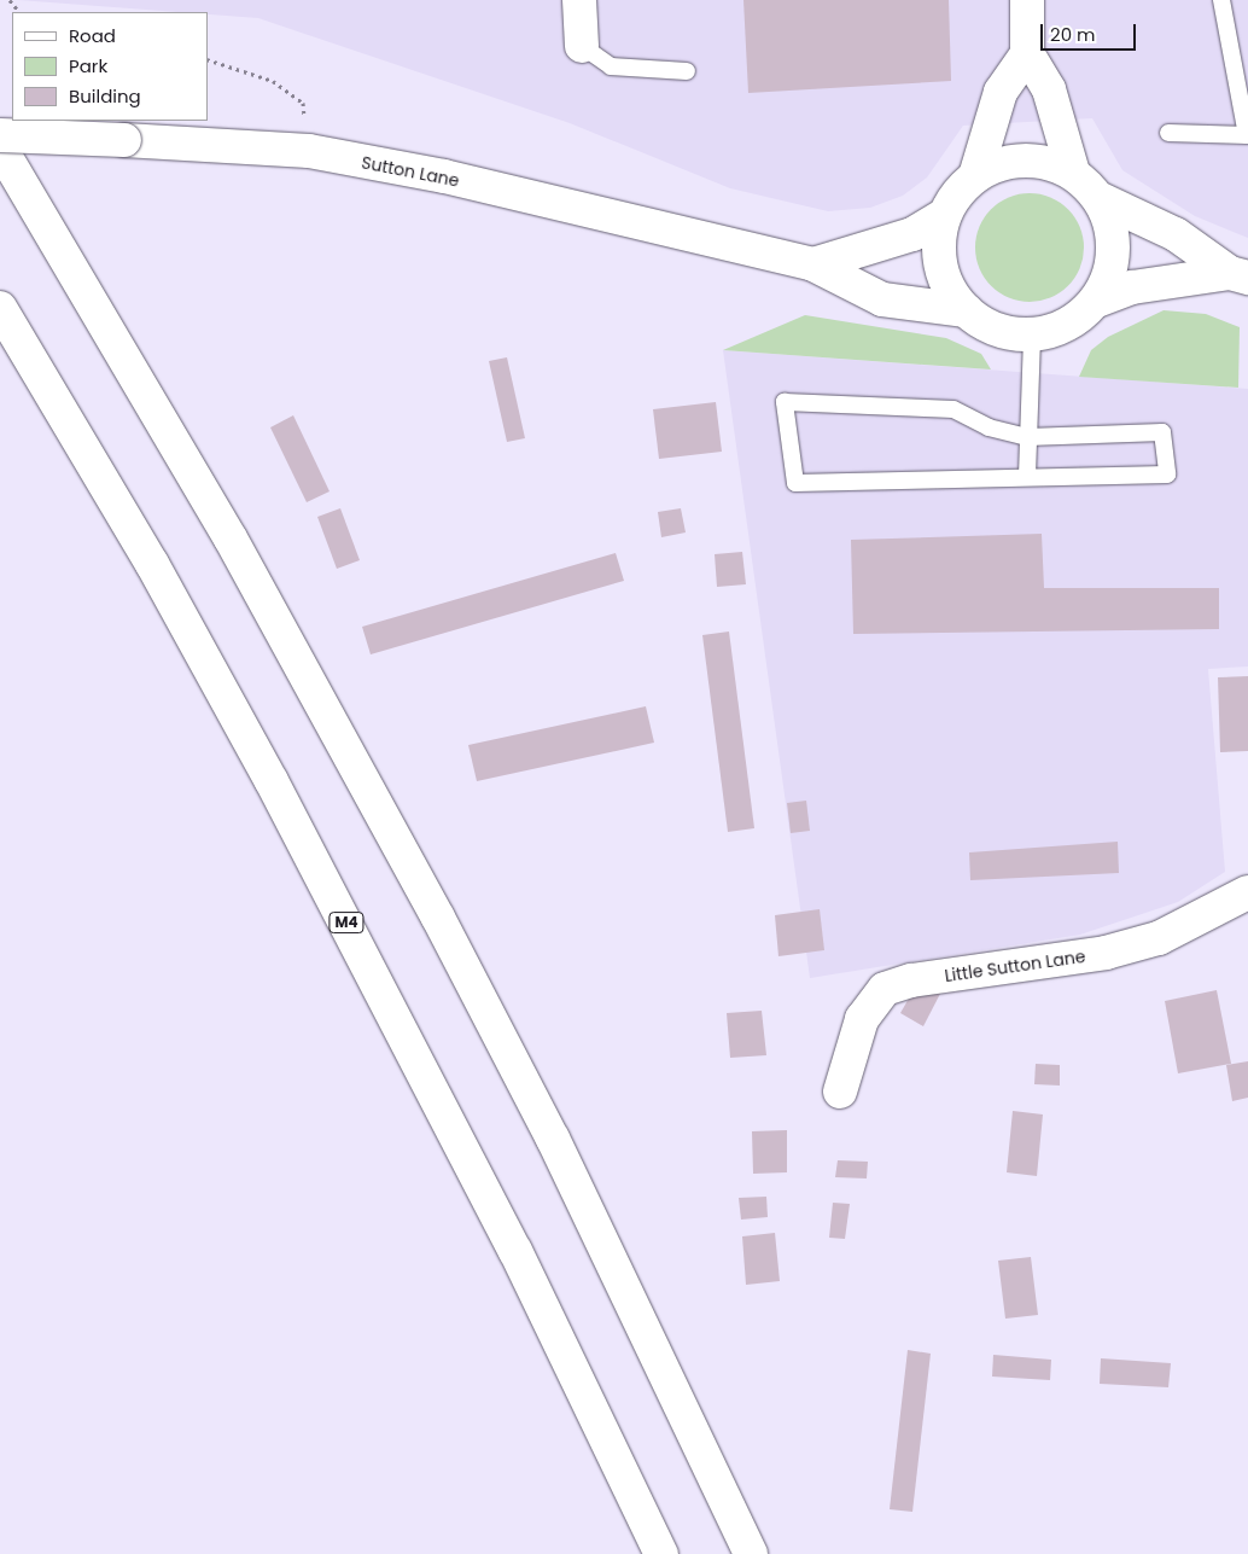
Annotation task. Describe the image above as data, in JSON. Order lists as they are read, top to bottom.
{
  "streets": {
    "main road": ["Sutton Lane", "M4", "Little Sutton Lane"]
  },
  "legend": ["Road", "Park", "Building"],
  "scale_bar": "20 m"
}
